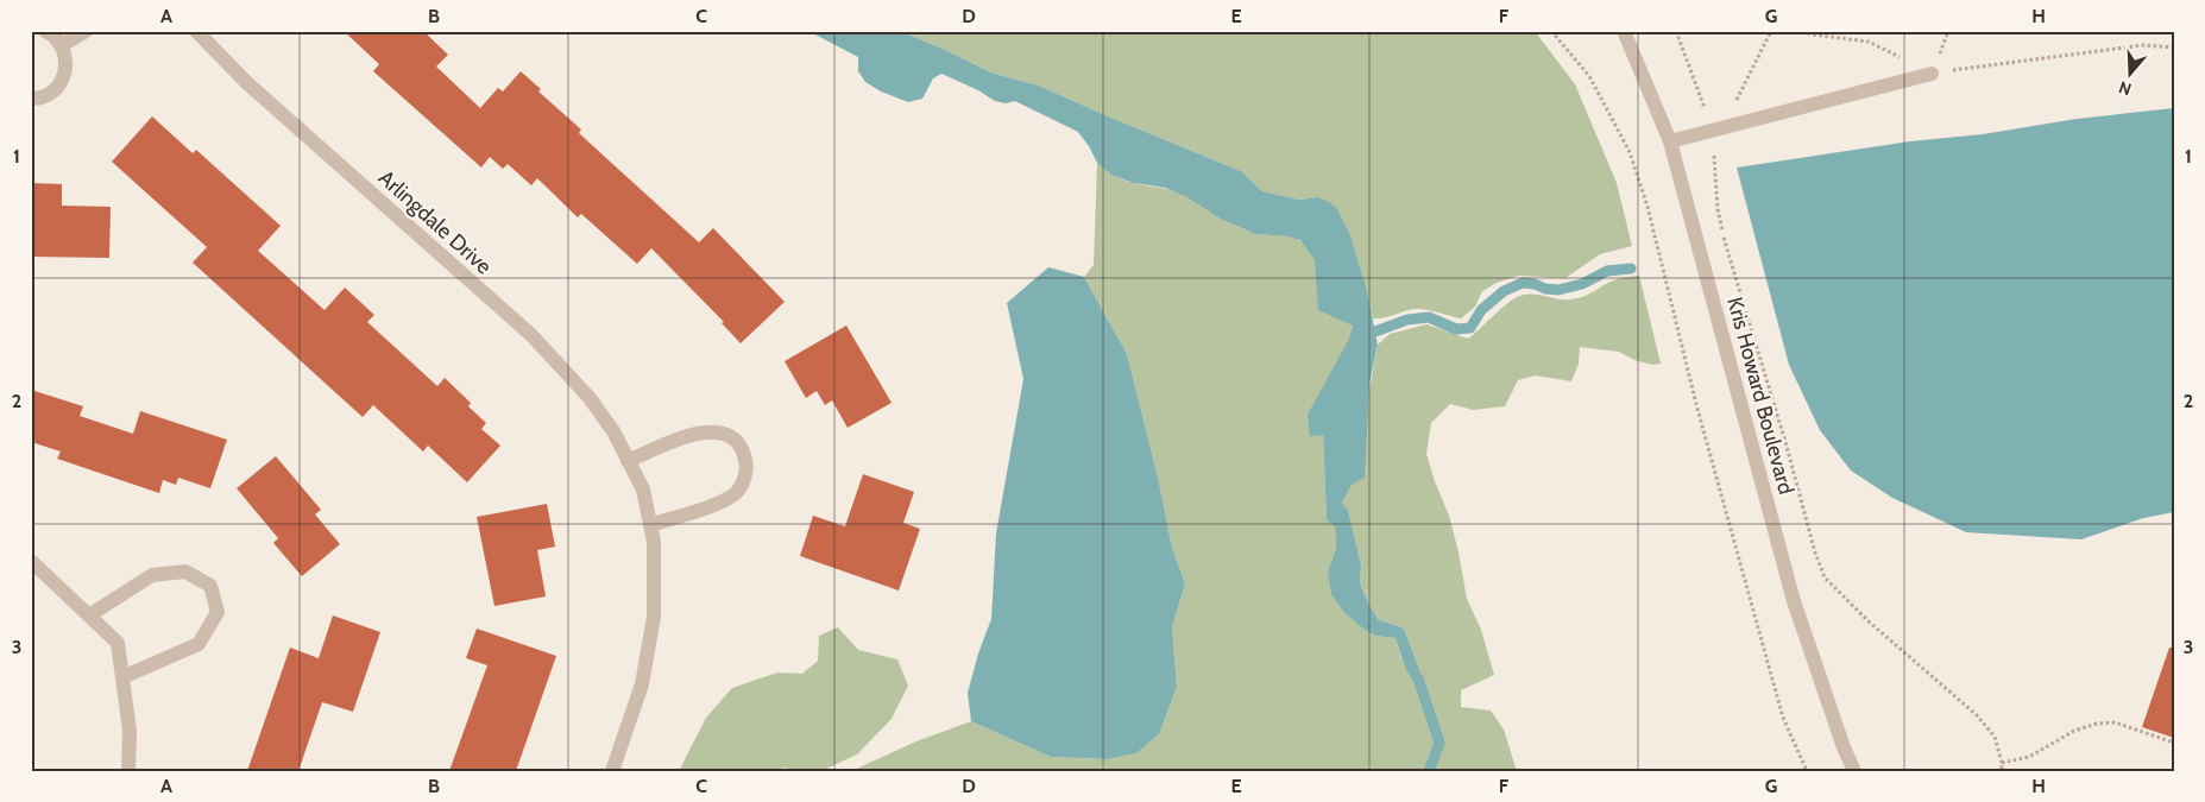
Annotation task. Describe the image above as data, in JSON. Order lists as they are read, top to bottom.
{
  "streets": {
    "street": ["Arlingdale Drive", "Kris Howard Boulevard"]
  },
  "north": "bottom",
  "grid": {
    "columns": [
      "A",
      "B",
      "C",
      "D",
      "E",
      "F",
      "G",
      "H"
    ],
    "rows": ["1", "2", "3"]
  }
}
